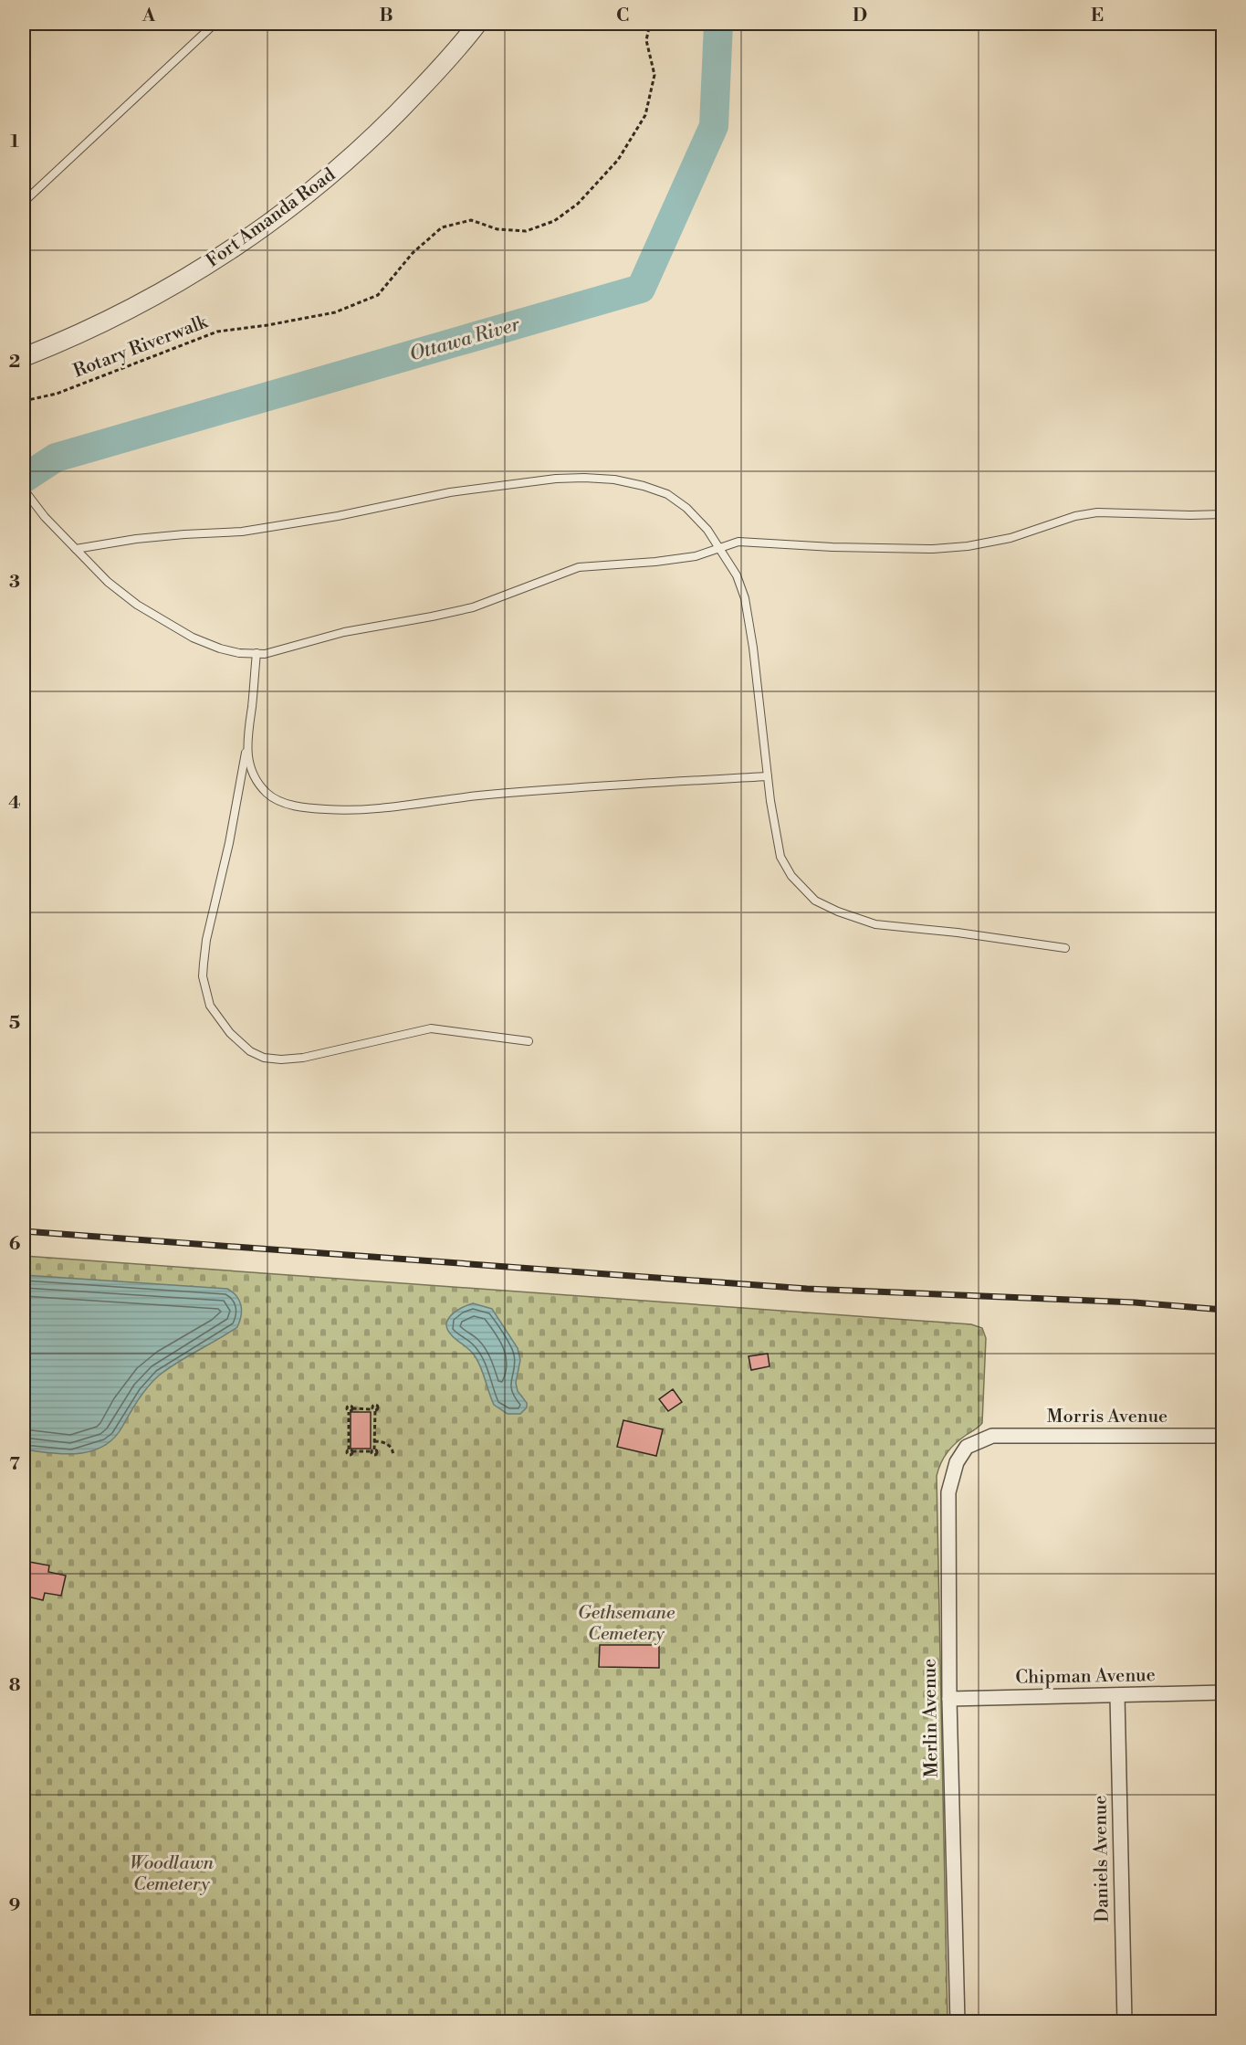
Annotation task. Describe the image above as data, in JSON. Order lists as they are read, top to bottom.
{
  "streets": {
    "street": [
      "Fort Amanda Road",
      "Morris Avenue",
      "Chipman Avenue",
      "Merlin Avenue",
      "Daniels Avenue"
    ],
    "path": ["Rotary Riverwalk"]
  },
  "crossings": [
    ["Morris Avenue", "Merlin Avenue"],
    ["Chipman Avenue", "Merlin Avenue"],
    ["Chipman Avenue", "Daniels Avenue"]
  ],
  "water": ["Ottawa River"],
  "parks": ["Gethsemane Cemetery", "Woodlawn Cemetery"],
  "grid": {
    "columns": [
      "A",
      "B",
      "C",
      "D",
      "E"
    ],
    "rows": [
      "1",
      "2",
      "3",
      "4",
      "5",
      "6",
      "7",
      "8",
      "9"
    ]
  }
}
